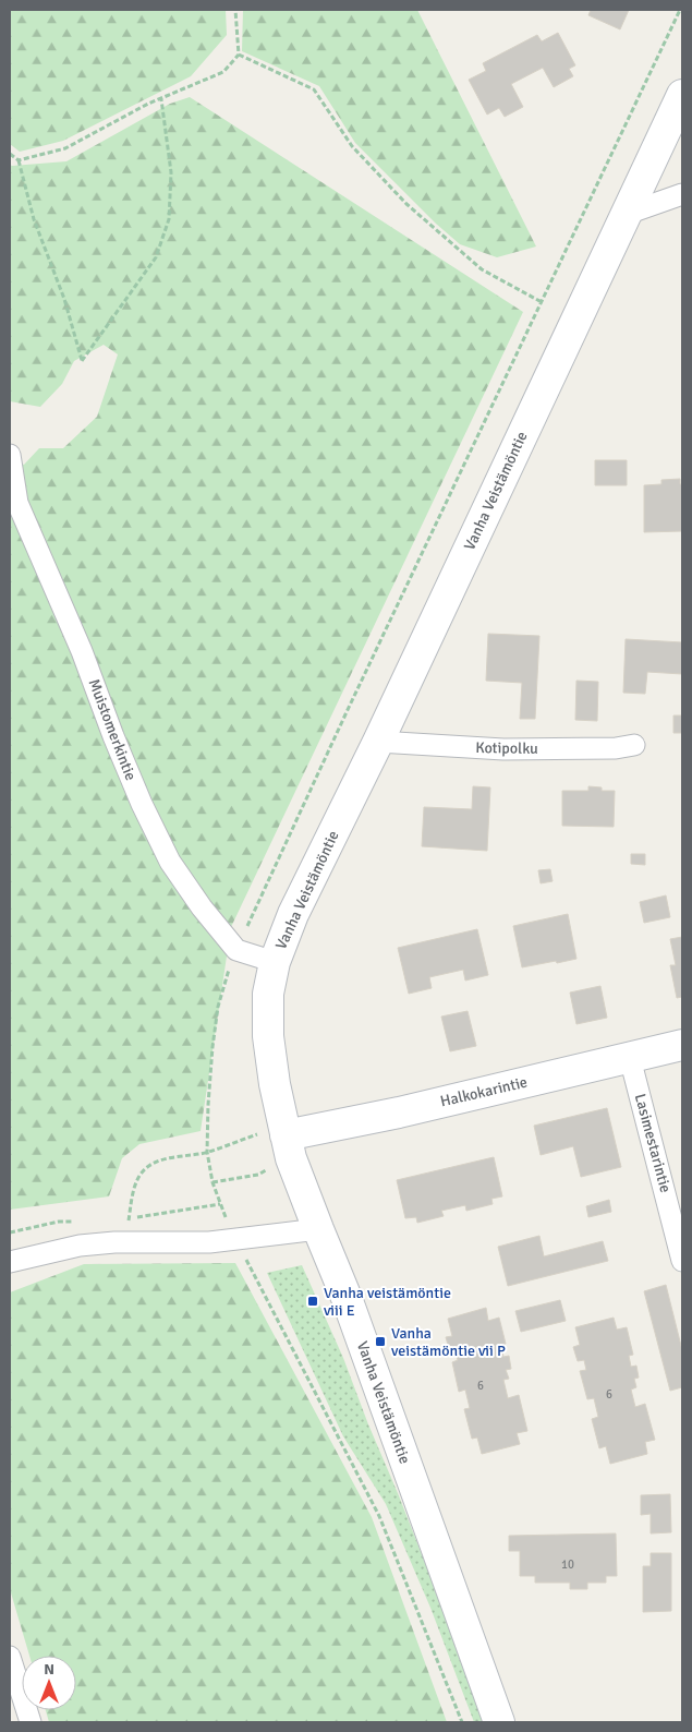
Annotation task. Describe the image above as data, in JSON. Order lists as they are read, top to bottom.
{
  "streets": {
    "street": [
      "Vanha Veistämöntie",
      "Muistomerkintie",
      "Kotipolku",
      "Halkokarintie",
      "Lasimestarintie"
    ]
  },
  "crossings": [
    ["Vanha Veistämöntie", "Kotipolku"],
    ["Vanha Veistämöntie", "Halkokarintie"],
    ["Halkokarintie", "Lasimestarintie"]
  ],
  "places": {
    "transit": ["Vanha veistämöntie viii E", "Vanha veistämöntie vii P"]
  },
  "house_numbers": ["6", "6", "10"],
  "north": "top"
}
